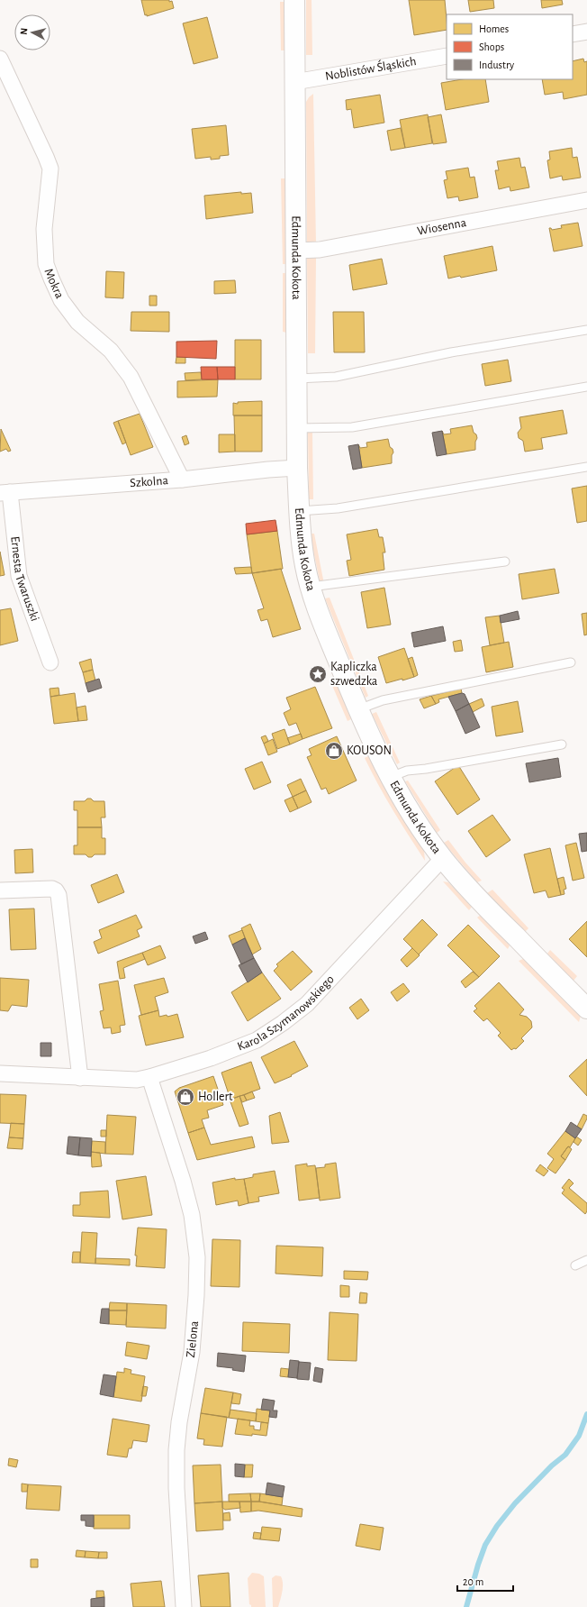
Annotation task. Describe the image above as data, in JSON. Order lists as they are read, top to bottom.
{
  "streets": {
    "street": [
      "Noblistów Śląskich",
      "Wiosenna",
      "Edmunda Kokota",
      "Mokra",
      "Szkolna",
      "Ernesta Twaruszki",
      "Karola Szymanowskiego",
      "Zielona"
    ]
  },
  "crossings": [
    ["Noblistów Śląskich", "Edmunda Kokota"],
    ["Wiosenna", "Edmunda Kokota"],
    ["Edmunda Kokota", "Szkolna"],
    ["Edmunda Kokota", "Karola Szymanowskiego"],
    ["Mokra", "Szkolna"],
    ["Szkolna", "Ernesta Twaruszki"],
    ["Karola Szymanowskiego", "Zielona"]
  ],
  "places": {
    "place": ["Kapliczka szwedzka"],
    "shop": ["KOUSON", "Hollert"]
  },
  "legend": ["Homes", "Shops", "Industry"],
  "scale_bar": "20 m",
  "north": "left"
}
